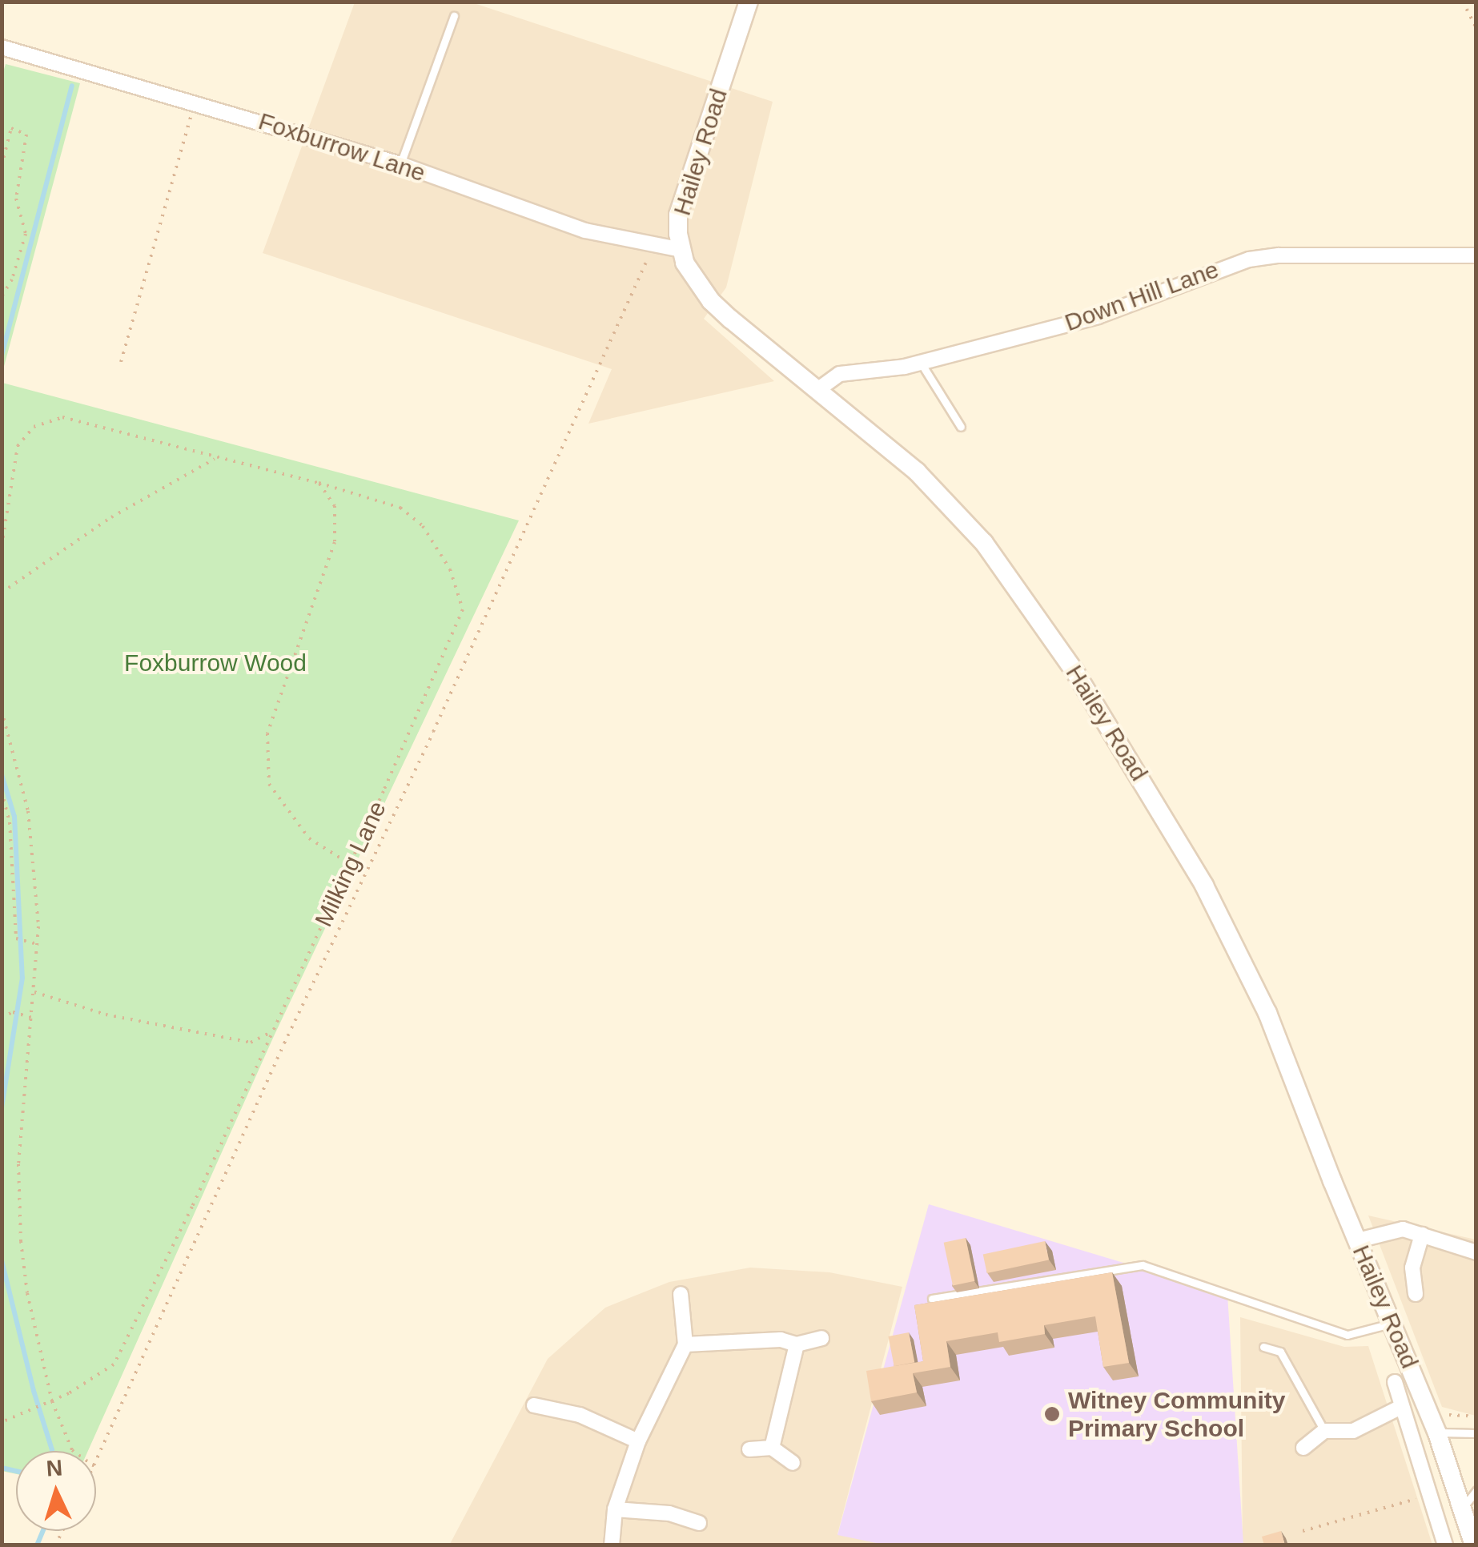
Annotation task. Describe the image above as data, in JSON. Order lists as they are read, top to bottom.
{
  "streets": {
    "main road": ["Hailey Road"],
    "street": ["Foxburrow Lane", "Down Hill Lane"],
    "path": ["Milking Lane"]
  },
  "crossings": [
    ["Foxburrow Lane", "Hailey Road"],
    ["Foxburrow Lane", "Milking Lane"],
    ["Hailey Road", "Down Hill Lane"]
  ],
  "parks": ["Foxburrow Wood"],
  "places": ["Witney Community Primary School"],
  "north": "top"
}
